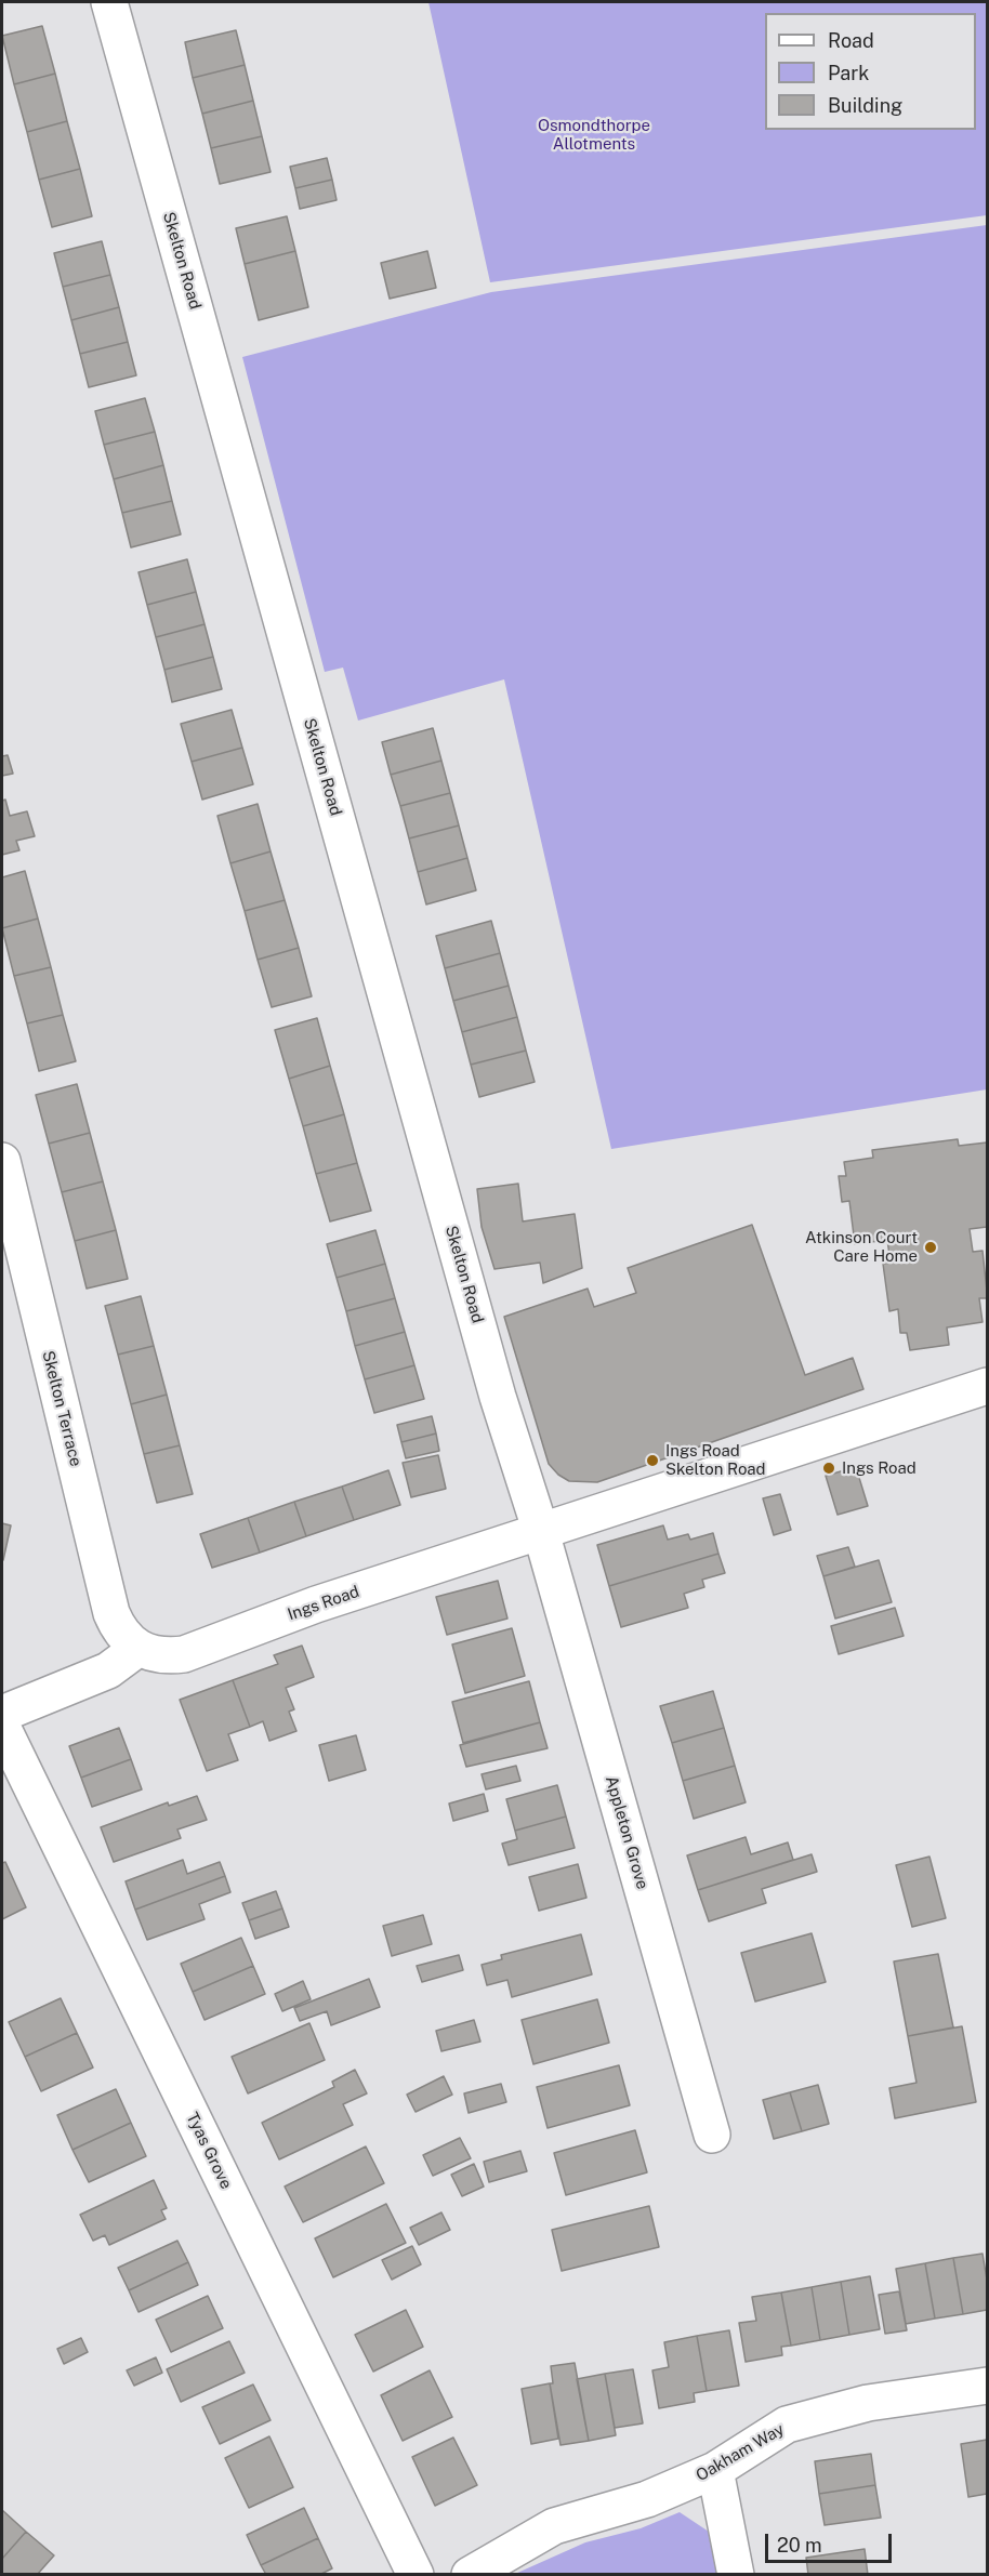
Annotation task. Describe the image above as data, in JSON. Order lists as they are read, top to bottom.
{
  "streets": {
    "street": [
      "Skelton Road",
      "Skelton Terrace",
      "Ings Road",
      "Appleton Grove",
      "Tyas Grove",
      "Oakham Way"
    ]
  },
  "crossings": [
    ["Skelton Road", "Ings Road"],
    ["Skelton Road", "Appleton Grove"],
    ["Skelton Terrace", "Ings Road"],
    ["Ings Road", "Appleton Grove"]
  ],
  "parks": ["Osmondthorpe Allotments"],
  "places": ["Atkinson Court Care Home", "Ings Road Skelton Road", "Ings Road"],
  "legend": ["Road", "Park", "Building"],
  "scale_bar": "20 m"
}
